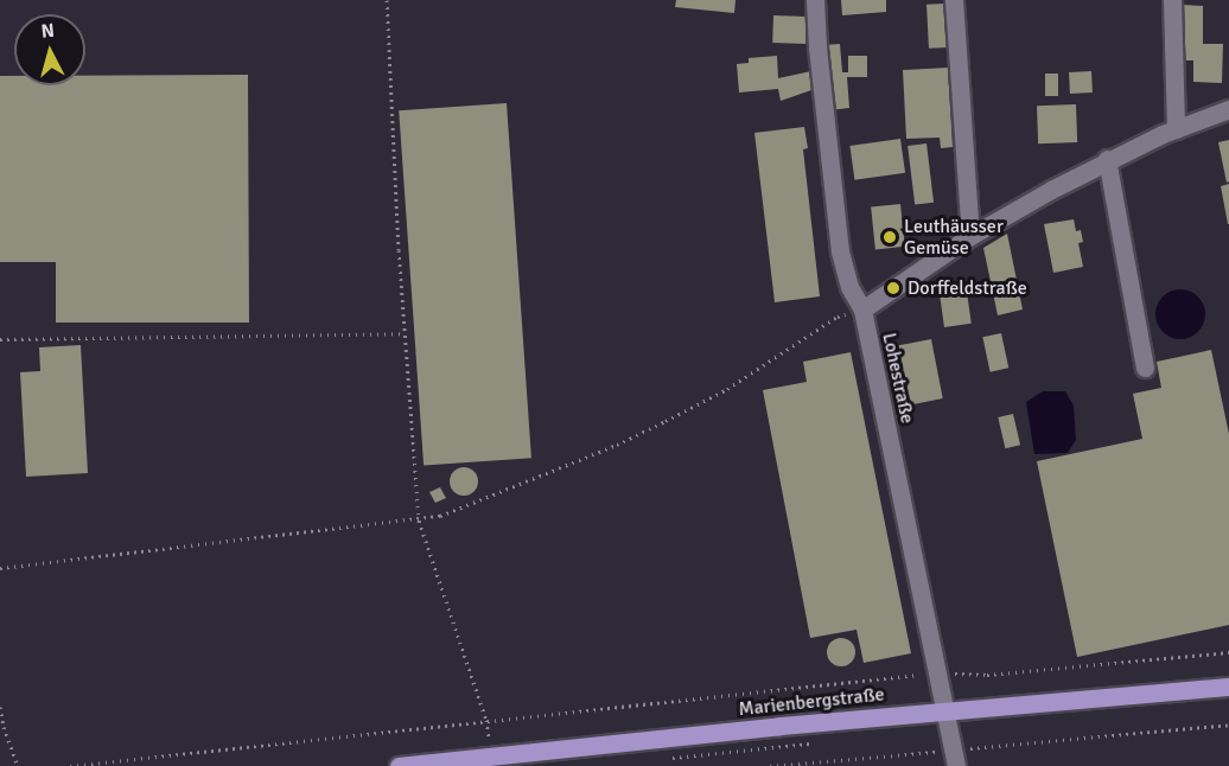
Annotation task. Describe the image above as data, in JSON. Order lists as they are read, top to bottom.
{
  "streets": {
    "main road": ["Marienbergstraße"],
    "street": ["Lohestraße"]
  },
  "crossings": [
    ["Lohestraße", "Marienbergstraße"]
  ],
  "places": ["Leuthäusser Gemüse", "Dorffeldstraße"],
  "north": "top"
}
